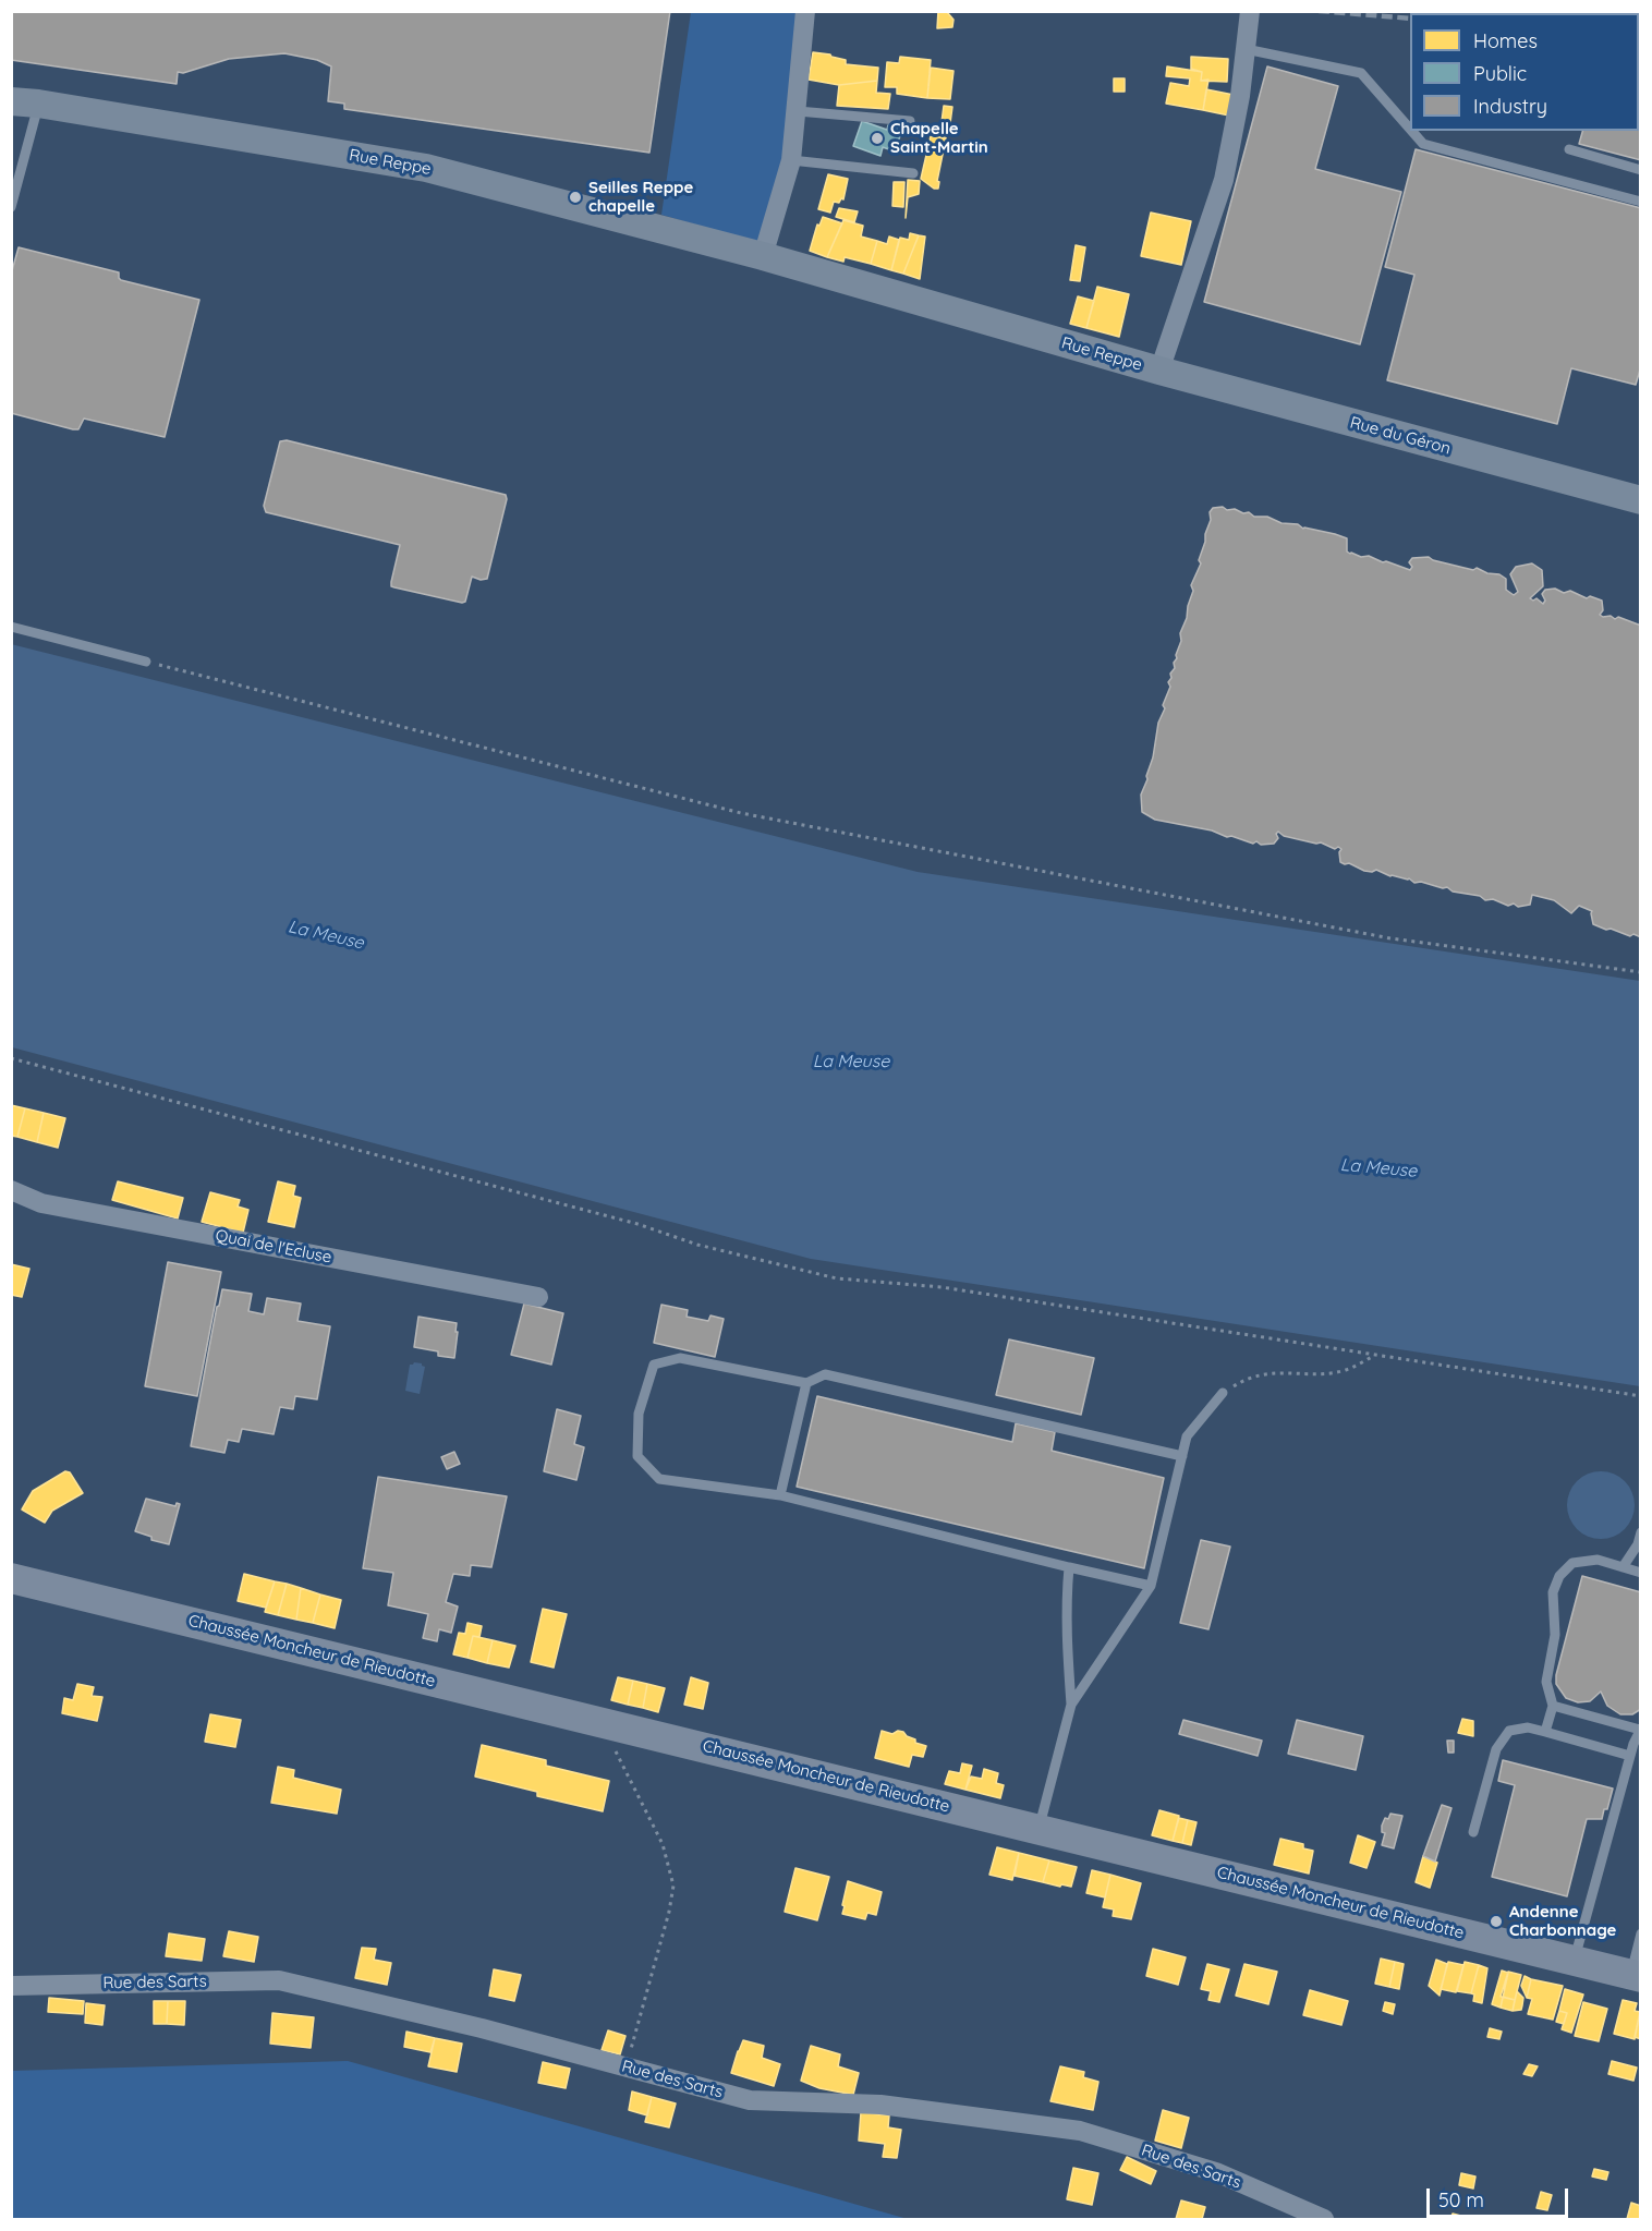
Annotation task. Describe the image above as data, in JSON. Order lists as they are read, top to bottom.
{
  "streets": {
    "main road": ["Rue Reppe", "Rue du Géron", "Chaussée Moncheur de Rieudotte"],
    "street": ["Quai de l'Ecluse", "Rue des Sarts"]
  },
  "crossings": [
    ["Rue Reppe", "Rue du Géron"]
  ],
  "water": ["La Meuse"],
  "places": ["Chapelle Saint-Martin", "Seilles Reppe chapelle", "Andenne Charbonnage"],
  "legend": ["Homes", "Public", "Industry"],
  "scale_bar": "50 m"
}
